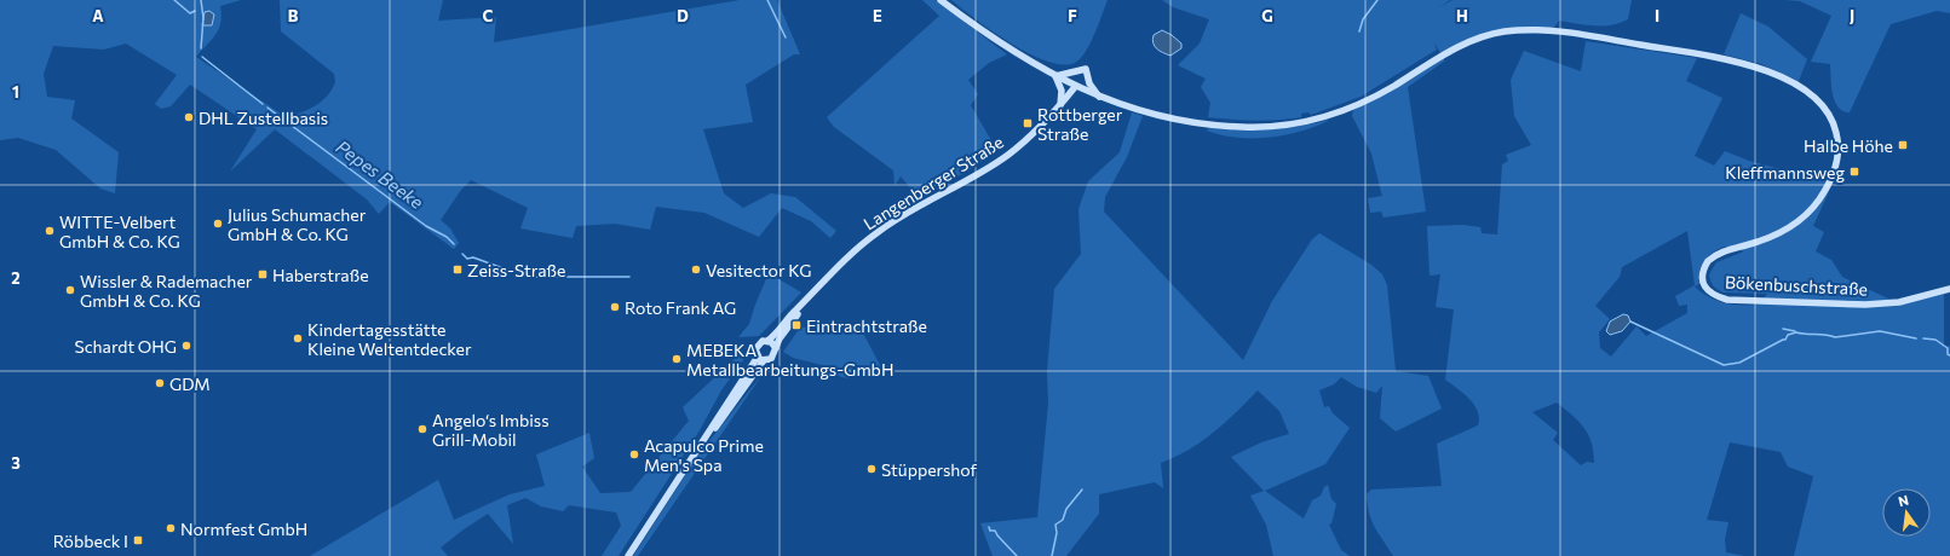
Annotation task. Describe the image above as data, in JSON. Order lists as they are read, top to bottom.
{
  "streets": {
    "main road": ["Langenberger Straße", "Bökenbuschstraße"]
  },
  "crossings": [
    ["Langenberger Straße", "Bökenbuschstraße"]
  ],
  "water": ["Pepes Beeke"],
  "places": {
    "other": [
      "DHL Zustellbasis",
      "Julius Schumacher GmbH & Co. KG",
      "WITTE-Velbert GmbH & Co. KG",
      "Vesitector KG",
      "Wissler & Rademacher GmbH & Co. KG",
      "Roto Frank AG",
      "Kindertagesstätte Kleine Weltentdecker",
      "Schardt OHG",
      "MEBEKA Metallbearbeitungs-GmbH",
      "GDM",
      "Angelo‘s Imbiss Grill-Mobil",
      "Acapulco Prime Men's Spa",
      "Stüppershof",
      "Normfest GmbH"
    ],
    "transit": [
      "Rottberger Straße",
      "Halbe Höhe",
      "Kleffmannsweg",
      "Zeiss-Straße",
      "Haberstraße",
      "Eintrachtstraße",
      "Röbbeck I"
    ]
  },
  "north": "top",
  "grid": {
    "columns": [
      "A",
      "B",
      "C",
      "D",
      "E",
      "F",
      "G",
      "H",
      "I",
      "J"
    ],
    "rows": ["1", "2", "3"]
  }
}
